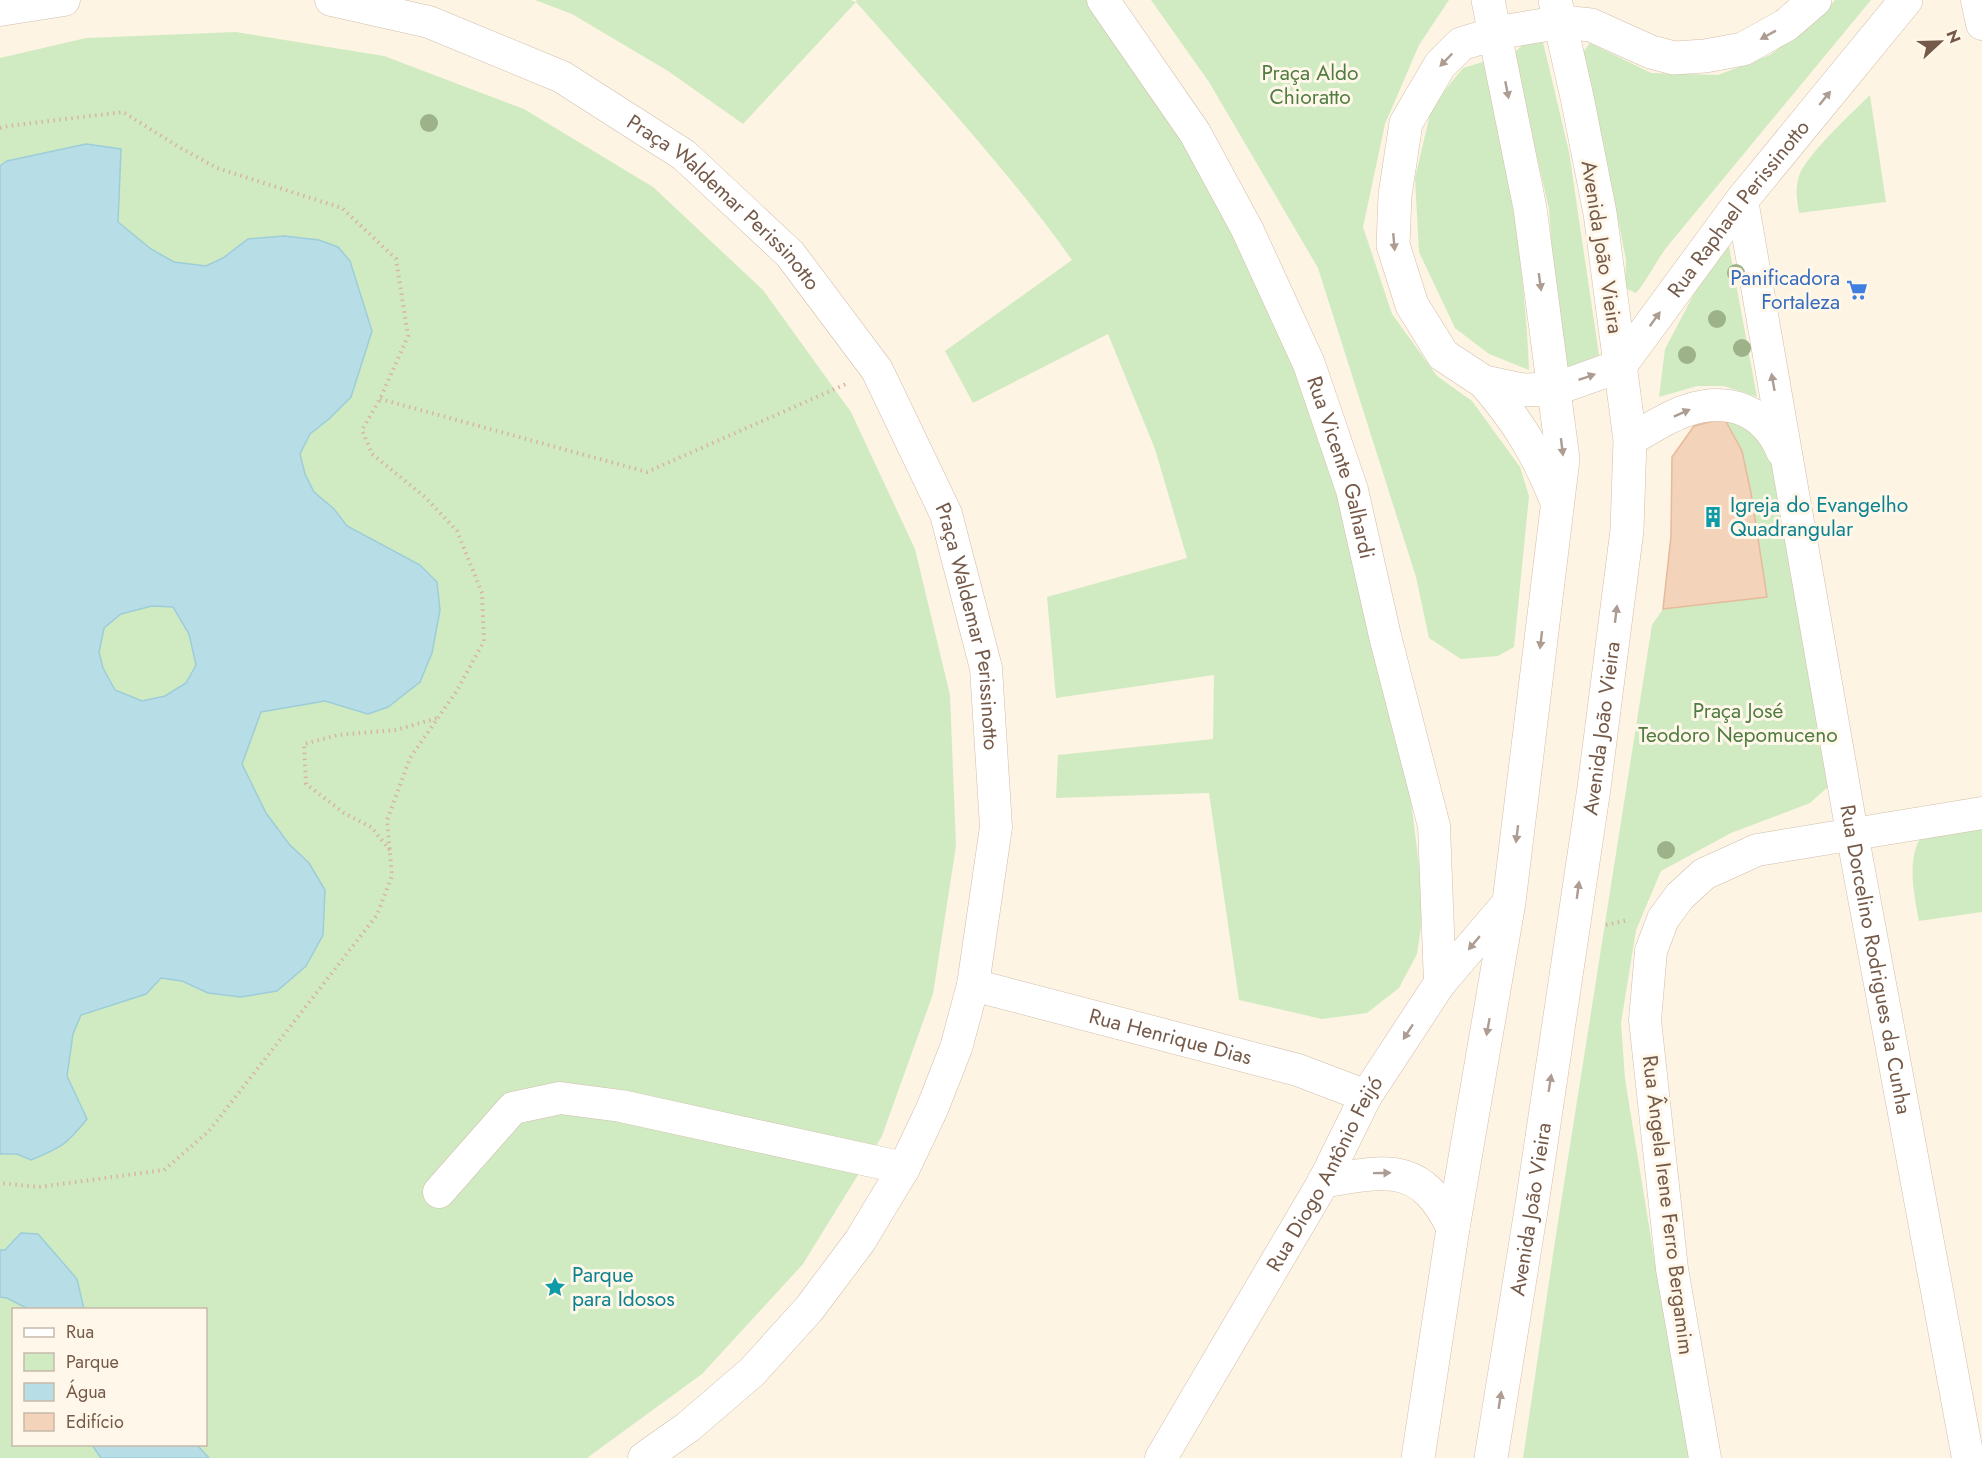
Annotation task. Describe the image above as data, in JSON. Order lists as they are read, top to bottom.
{
  "streets": {
    "main road": ["Rua Raphael Perissinotto", "Avenida João Vieira"],
    "street": [
      "Praça Waldemar Perissinotto",
      "Rua Vicente Galhardi",
      "Rua Dorcelino Rodrigues da Cunha",
      "Rua Henrique Dias",
      "Rua Diogo Antônio Feijó",
      "Rua Ângela Irene Ferro Bergamim"
    ]
  },
  "crossings": [
    ["Praça Waldemar Perissinotto", "Rua Henrique Dias"],
    ["Rua Raphael Perissinotto", "Avenida João Vieira"],
    ["Rua Raphael Perissinotto", "Rua Dorcelino Rodrigues da Cunha"],
    ["Avenida João Vieira", "Rua Dorcelino Rodrigues da Cunha"],
    ["Rua Vicente Galhardi", "Rua Diogo Antônio Feijó"],
    ["Rua Dorcelino Rodrigues da Cunha", "Rua Ângela Irene Ferro Bergamim"],
    ["Rua Henrique Dias", "Rua Diogo Antônio Feijó"]
  ],
  "one_way": ["Rua Raphael Perissinotto", "Rua Diogo Antônio Feijó"],
  "parks": ["Praça Aldo Chioratto", "Praça José Teodoro Nepomuceno"],
  "places": {
    "supermarket": ["Panificadora Fortaleza"],
    "building": ["Igreja do Evangelho Quadrangular"],
    "place": ["Parque para Idosos"]
  },
  "legend": [
    "Rua",
    "Parque",
    "Água",
    "Edifício"
  ],
  "north": "right"
}
